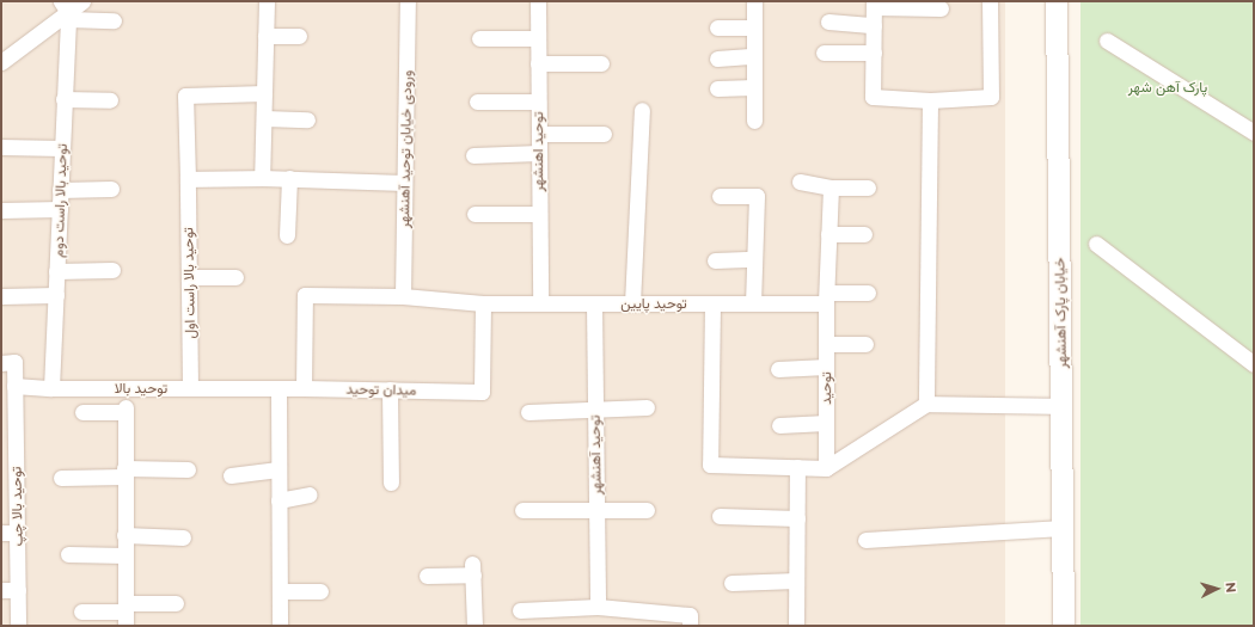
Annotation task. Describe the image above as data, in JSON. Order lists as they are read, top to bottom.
{
  "streets": {
    "street": [
      "ورودی خیابان توحید آهنشهر",
      "توحید اهنشهر",
      "توحید بالا راست دوم",
      "توحید بالا راست اول",
      "توحید پایین",
      "خیابان پارک آهنشهر",
      "توحید بالا",
      "توحید",
      "میدان توحید",
      "توحید آهنشهر",
      "توحید بالا چپ"
    ]
  },
  "crossings": [
    ["توحید اهنشهر", "توحید پایین"],
    ["توحید بالا راست دوم", "توحید بالا"],
    ["توحید بالا راست اول", "توحید بالا"],
    ["توحید پایین", "توحید"],
    ["توحید پایین", "میدان توحید"],
    ["توحید پایین", "توحید آهنشهر"],
    ["توحید بالا", "میدان توحید"],
    ["توحید بالا", "توحید بالا چپ"]
  ],
  "parks": ["پارک آهن شهر"],
  "north": "right"
}
